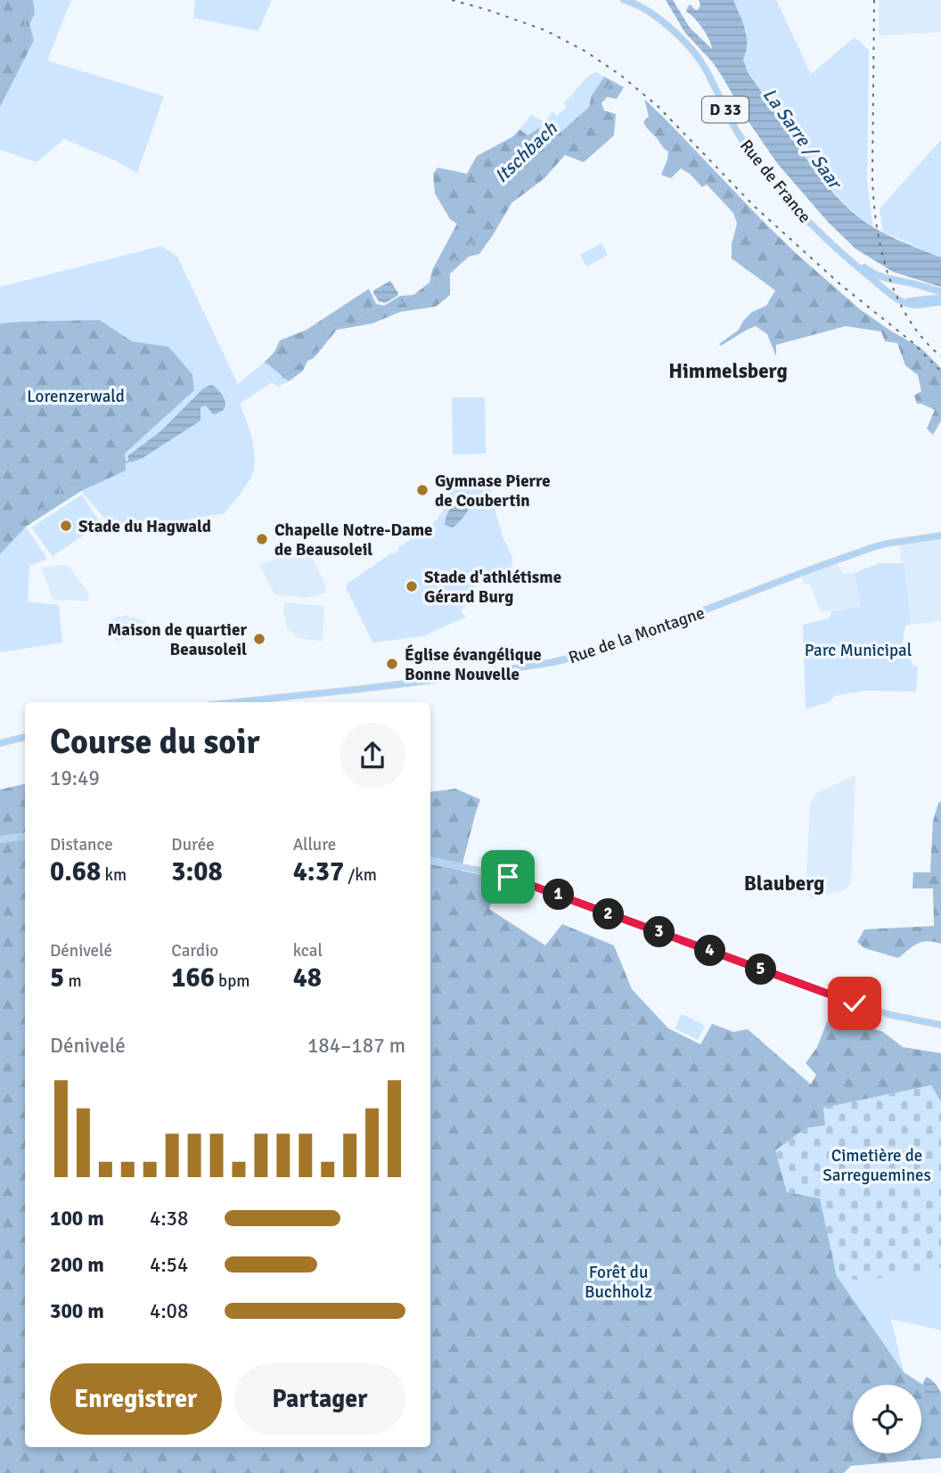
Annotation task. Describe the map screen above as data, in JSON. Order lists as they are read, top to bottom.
{
  "streets": {
    "main road": ["D 33", "Rue de France", "Rue de la Montagne"]
  },
  "crossings": [
    ["D 33", "Rue de France"]
  ],
  "districts": ["Himmelsberg", "Blauberg"],
  "water": ["La Sarre / Saar", "Itschbach"],
  "parks": [
    "Lorenzerwald",
    "Parc Municipal",
    "Cimetière de Sarreguemines",
    "Forêt du Buchholz"
  ],
  "places": [
    "Gymnase Pierre de Coubertin",
    "Stade du Hagwald",
    "Chapelle Notre-Dame de Beausoleil",
    "Stade d'athlétisme Gérard Burg",
    "Maison de quartier Beausoleil",
    "Église évangélique Bonne Nouvelle"
  ],
  "page": {
    "heading": ["Course du soir", "19:49"],
    "stats": [
      ["Distance", "0.68 km"],
      ["Durée", "3:08"],
      ["Allure", "4:37 /km"],
      ["Dénivelé", "5 m"],
      ["Cardio", "166 bpm"],
      ["kcal", "48"]
    ],
    "pins": [
      "1",
      "2",
      "3",
      "4",
      "5"
    ],
    "chart": ["Dénivelé", "184–187 m"],
    "list": [
      {
        "name": "100 m",
        "note": "4:38"
      },
      {
        "name": "200 m",
        "note": "4:54"
      },
      {
        "name": "300 m",
        "note": "4:08"
      }
    ],
    "buttons": ["Enregistrer", "Partager"]
  }
}
